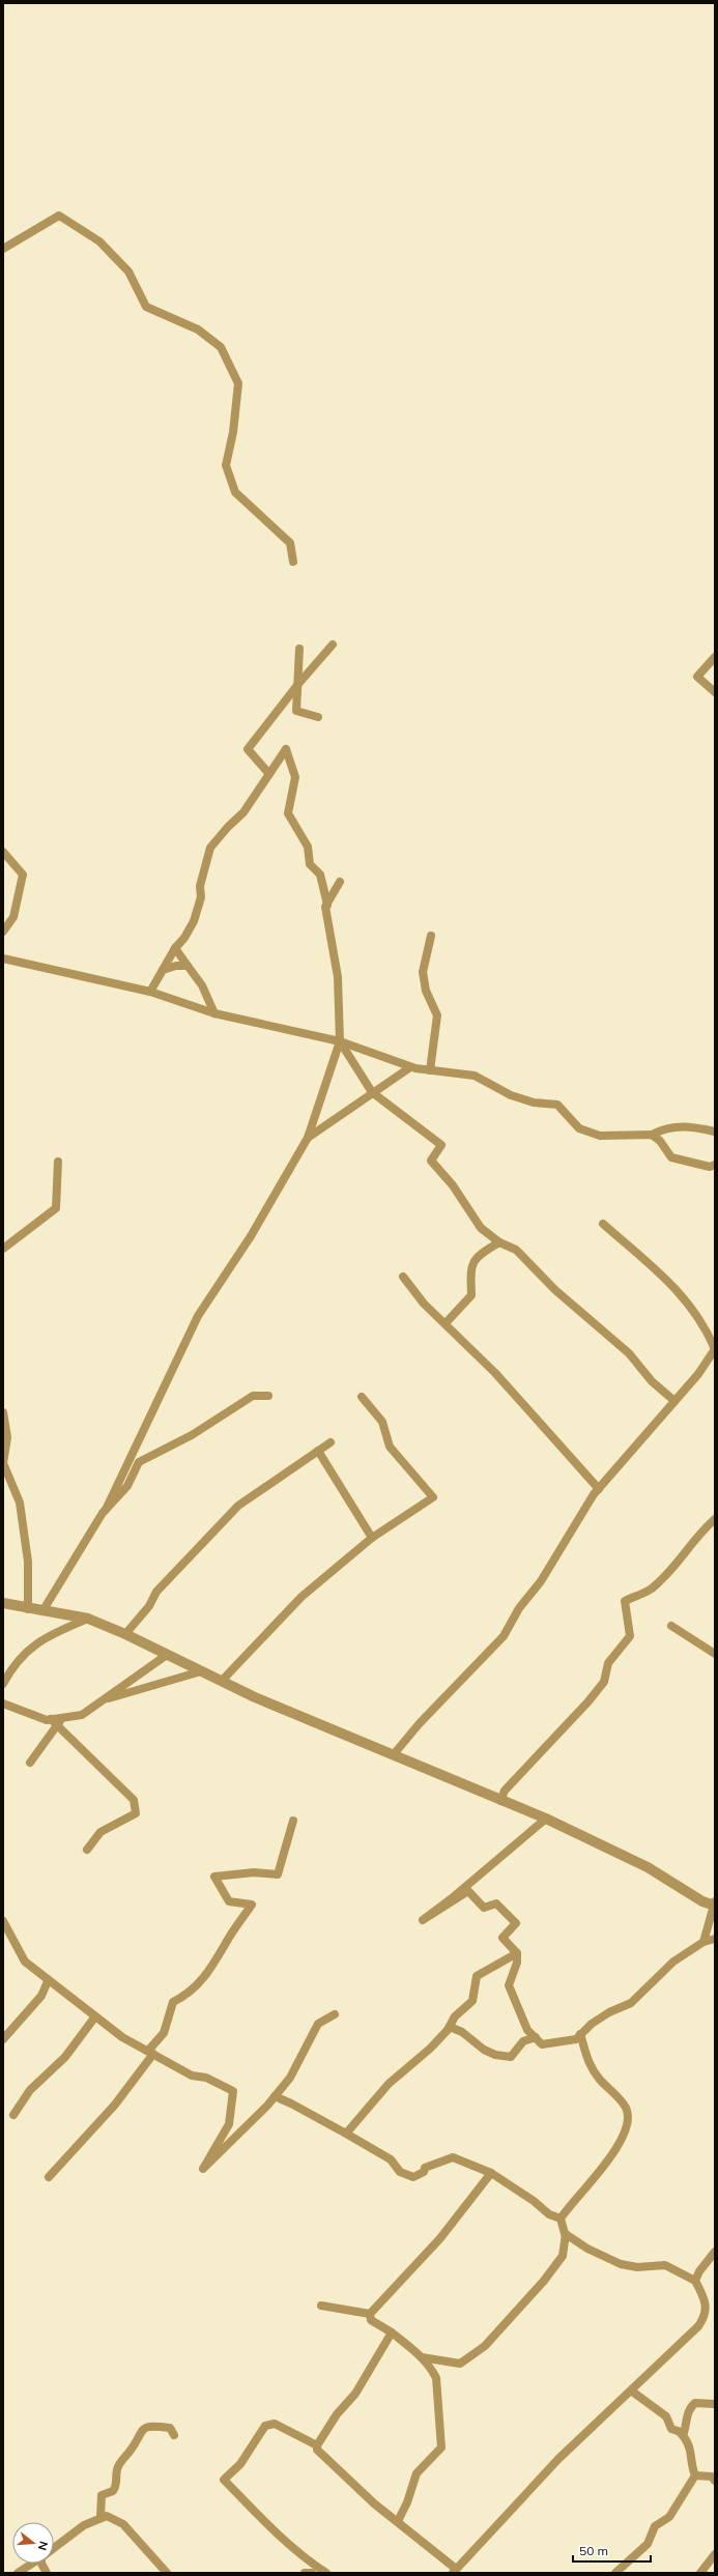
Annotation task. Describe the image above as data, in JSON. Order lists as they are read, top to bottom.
{
  "scale_bar": "50 m",
  "north": "right"
}
